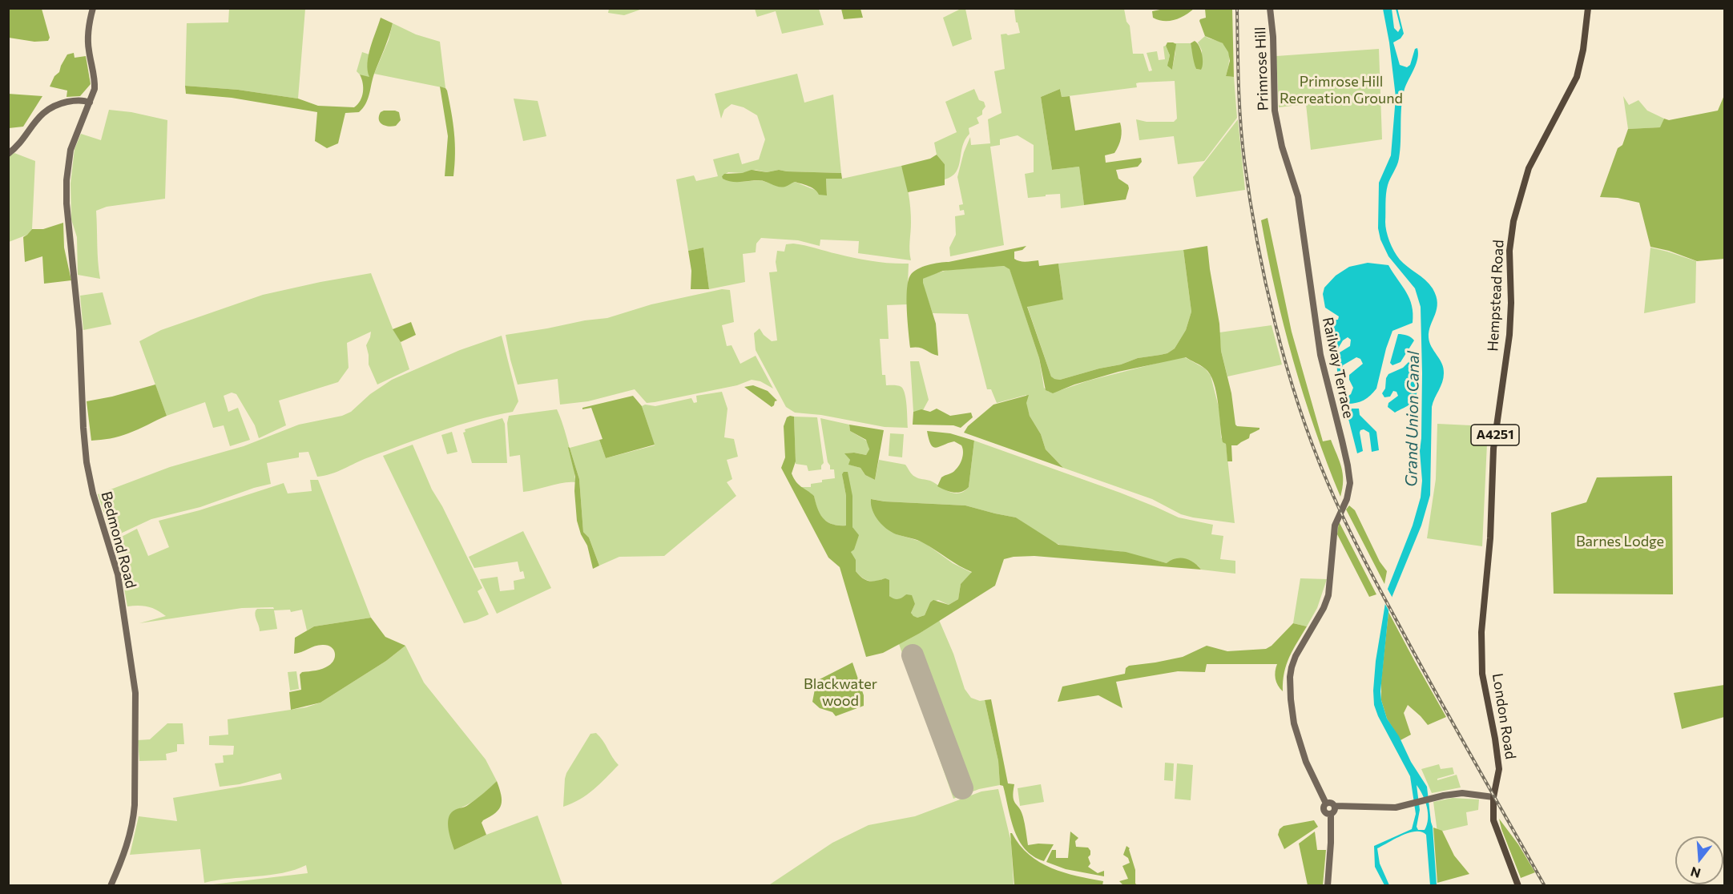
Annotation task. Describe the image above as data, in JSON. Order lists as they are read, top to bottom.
{
  "streets": {
    "main road": ["Hempstead Road", "A4251", "London Road"],
    "street": ["Primrose Hill", "Railway Terrace", "Bedmond Road"]
  },
  "crossings": [
    ["Primrose Hill", "Railway Terrace"],
    ["Hempstead Road", "London Road"]
  ],
  "water": ["Grand Union Canal"],
  "parks": ["Primrose Hill Recreation Ground", "Barnes Lodge", "Blackwater wood"],
  "north": "bottom"
}
